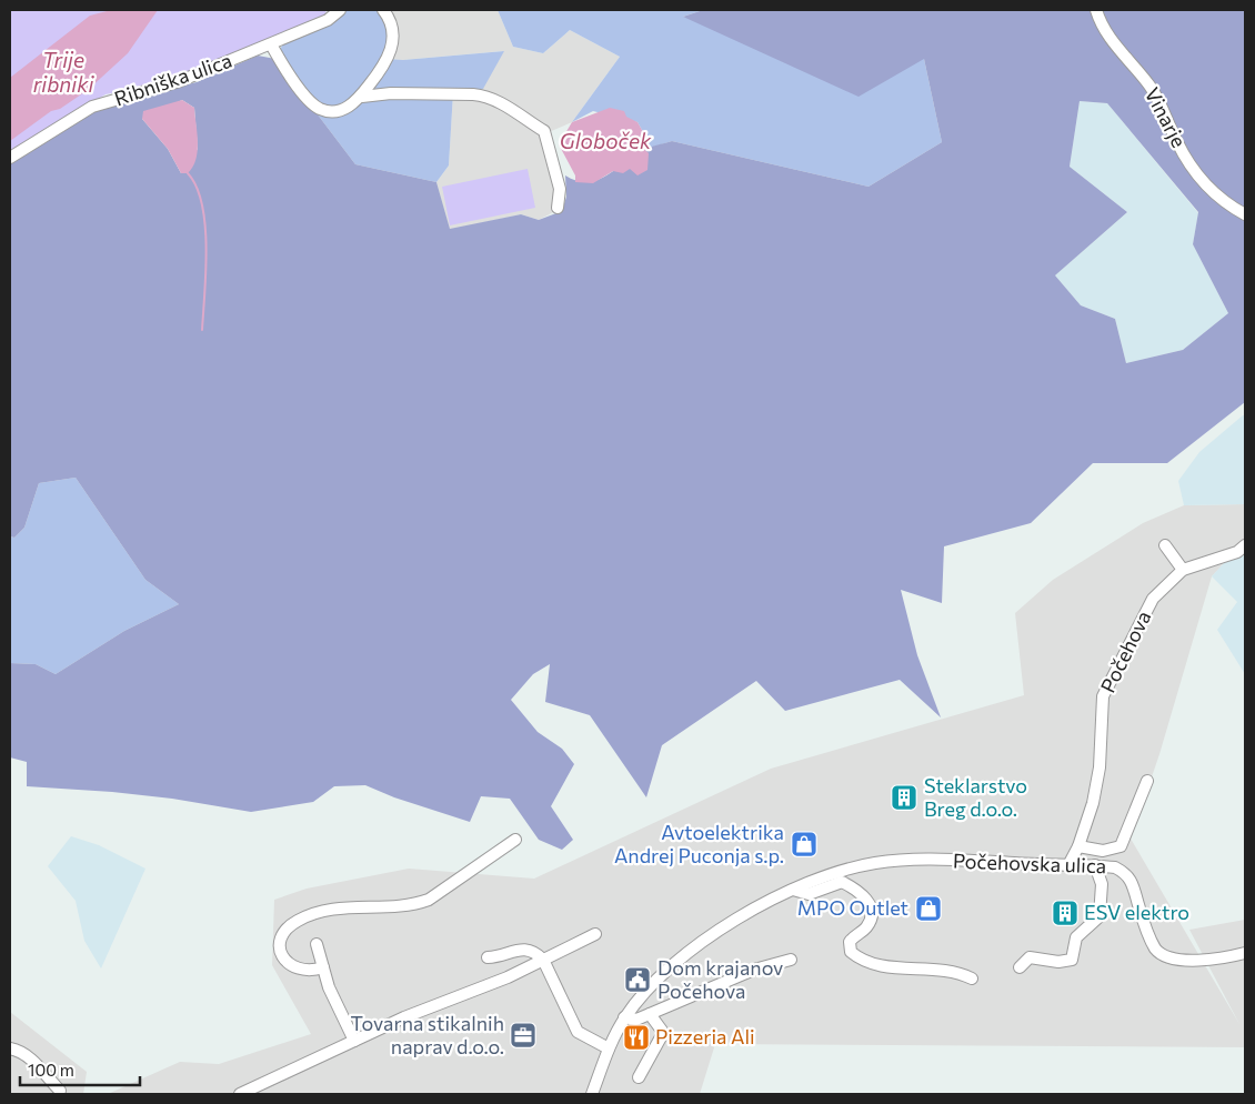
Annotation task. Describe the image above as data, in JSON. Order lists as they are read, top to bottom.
{
  "streets": {
    "street": [
      "Ribniška ulica",
      "Vinarje",
      "Počehova",
      "Počehovska ulica"
    ]
  },
  "crossings": [
    ["Počehova", "Počehovska ulica"]
  ],
  "water": ["Trije ribniki", "Globoček"],
  "places": {
    "building": ["Steklarstvo Breg d.o.o.", "ESV elektro"],
    "shop": ["Avtoelektrika Andrej Puconja s.p.", "MPO Outlet"],
    "public building": ["Dom krajanov Počehova"],
    "office": ["Tovarna stikalnih naprav d.o.o."],
    "restaurant": ["Pizzeria Ali"]
  },
  "scale_bar": "100 m"
}
